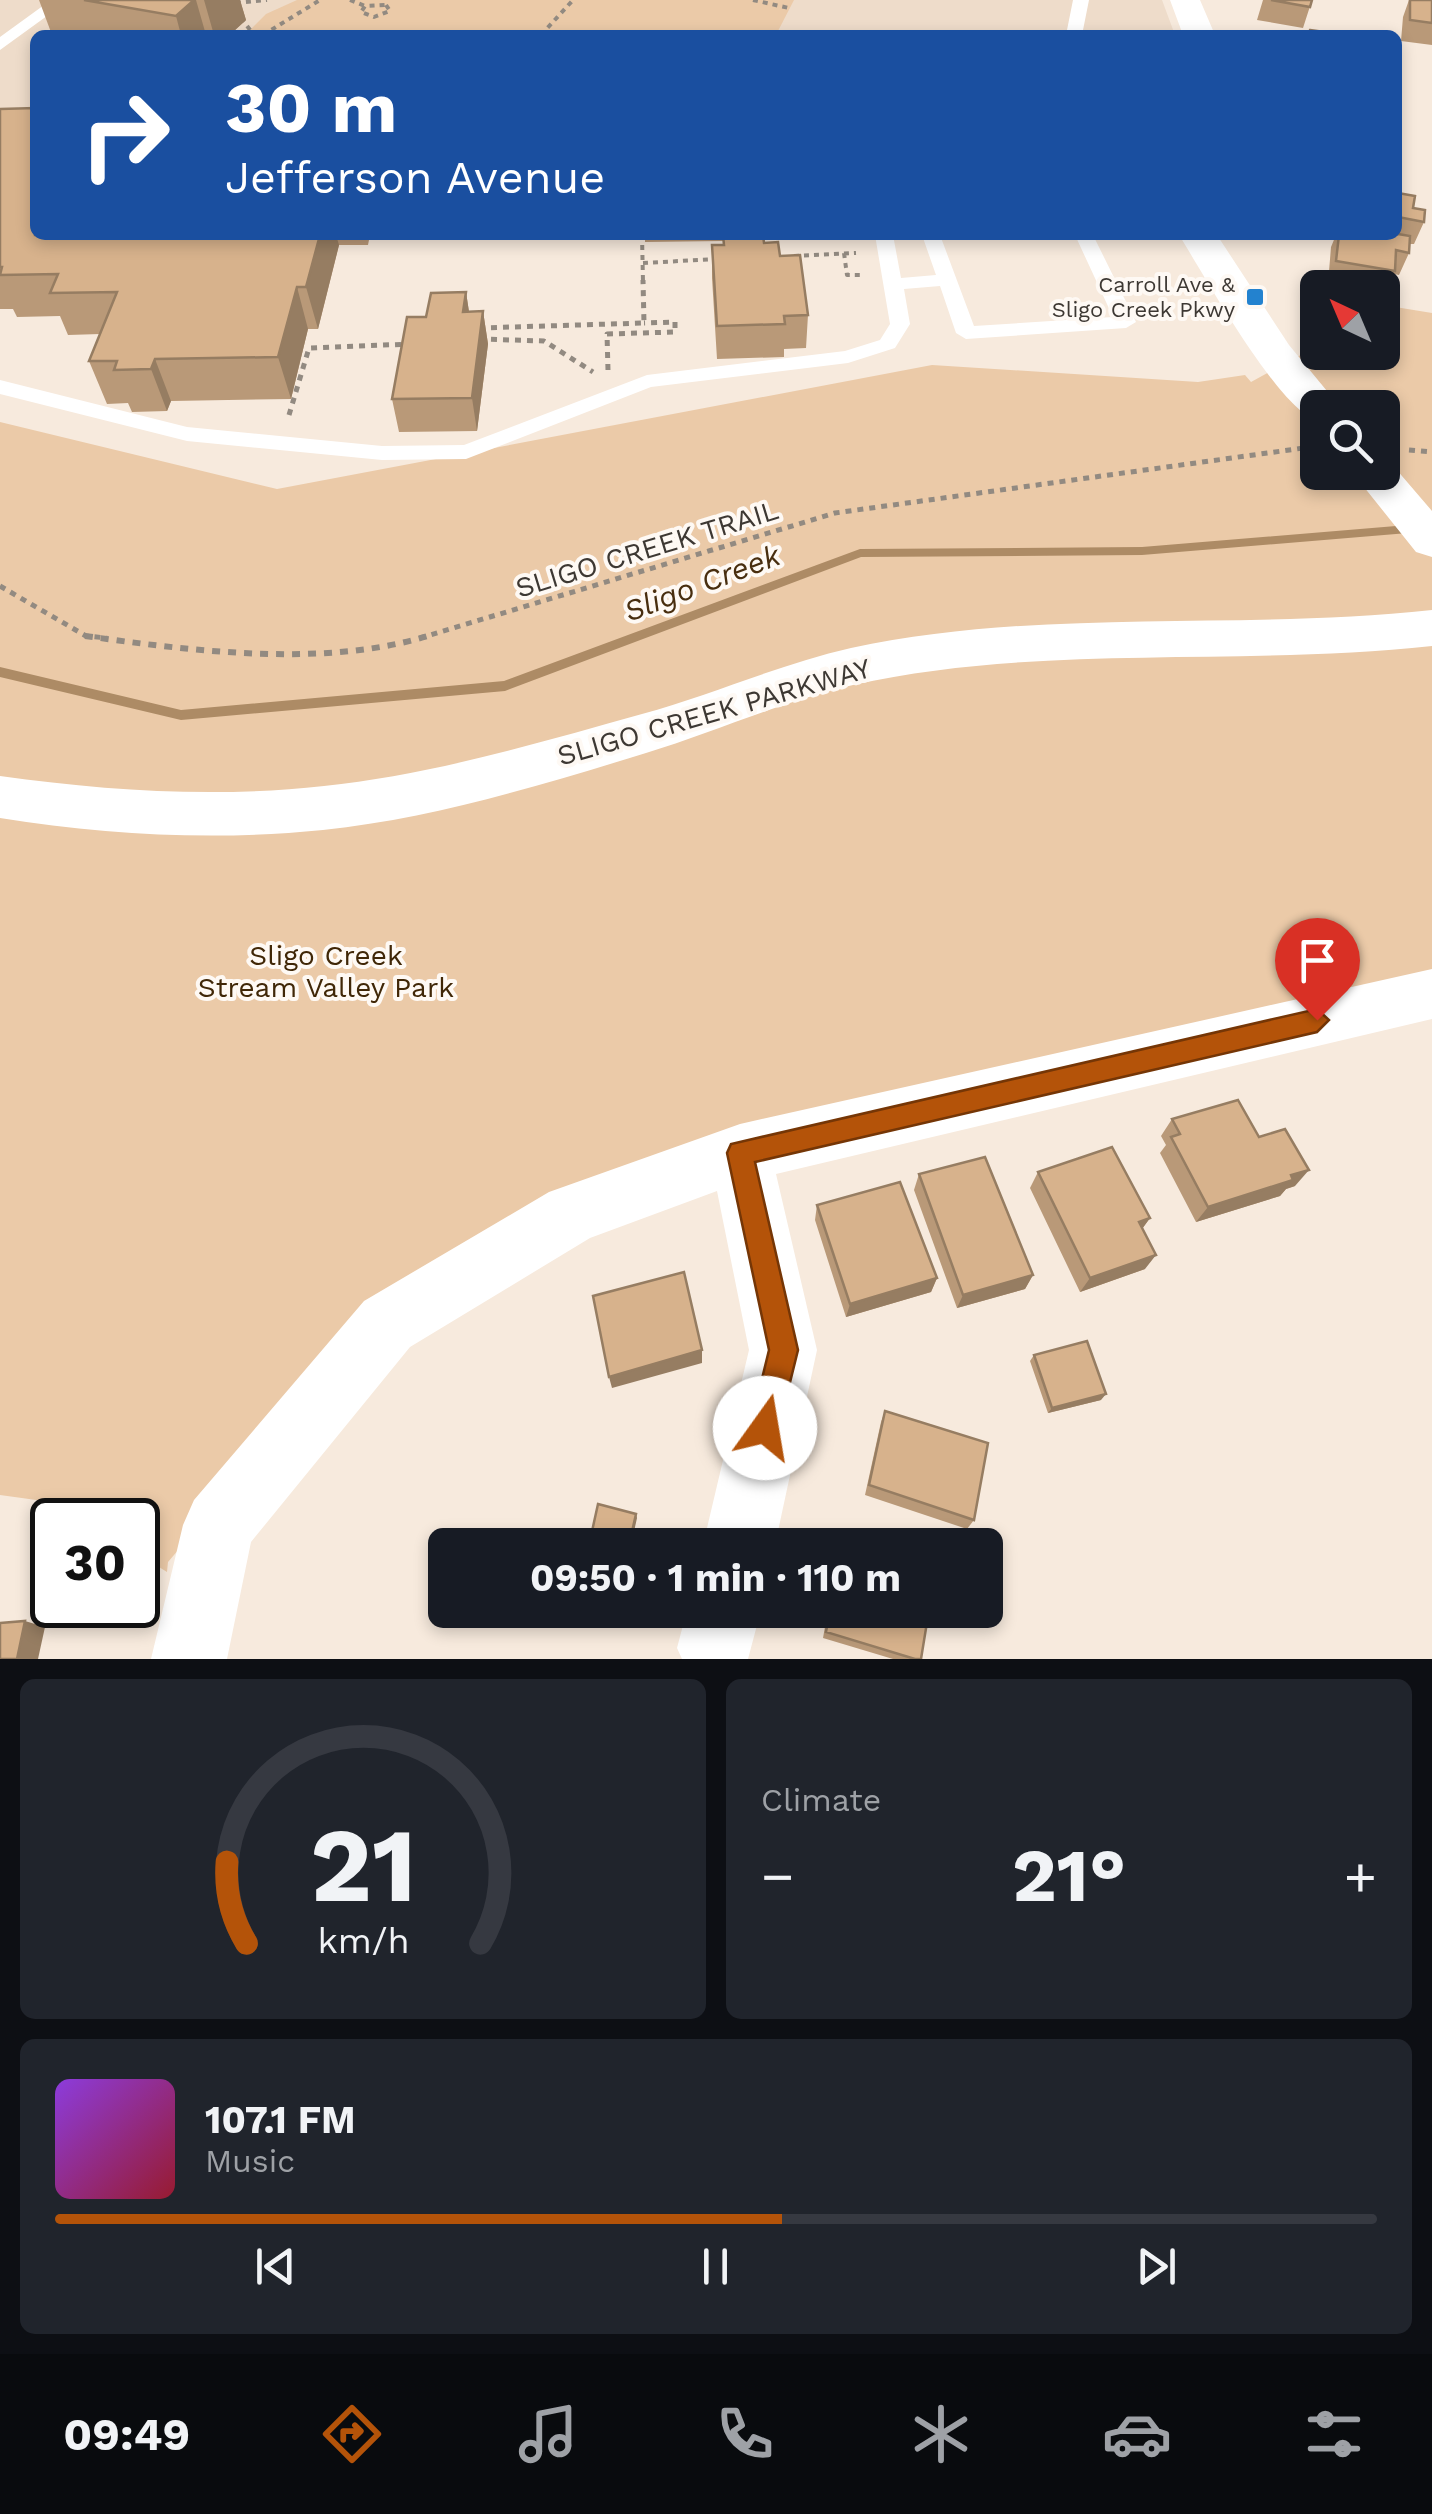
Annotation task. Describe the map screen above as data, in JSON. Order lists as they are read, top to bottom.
{
  "streets": {
    "street": ["SLIGO CREEK PARKWAY"],
    "path": ["SLIGO CREEK TRAIL"]
  },
  "water": ["Sligo Creek"],
  "parks": ["Sligo Creek Stream Valley Park"],
  "places": {
    "transit": ["Carroll Ave & Sligo Creek Pkwy"]
  },
  "north": "top left",
  "page": {
    "turn": ["30 m", "Jefferson Avenue"],
    "limit": "30",
    "trip": "09:50 · 1 min · 110 m",
    "tile": "Climate",
    "heat": ["−", "21°", "+"],
    "song": ["107.1 FM", "Music"],
    "tabs": "09:49",
    "gauge": ["21", "km/h"]
  }
}
